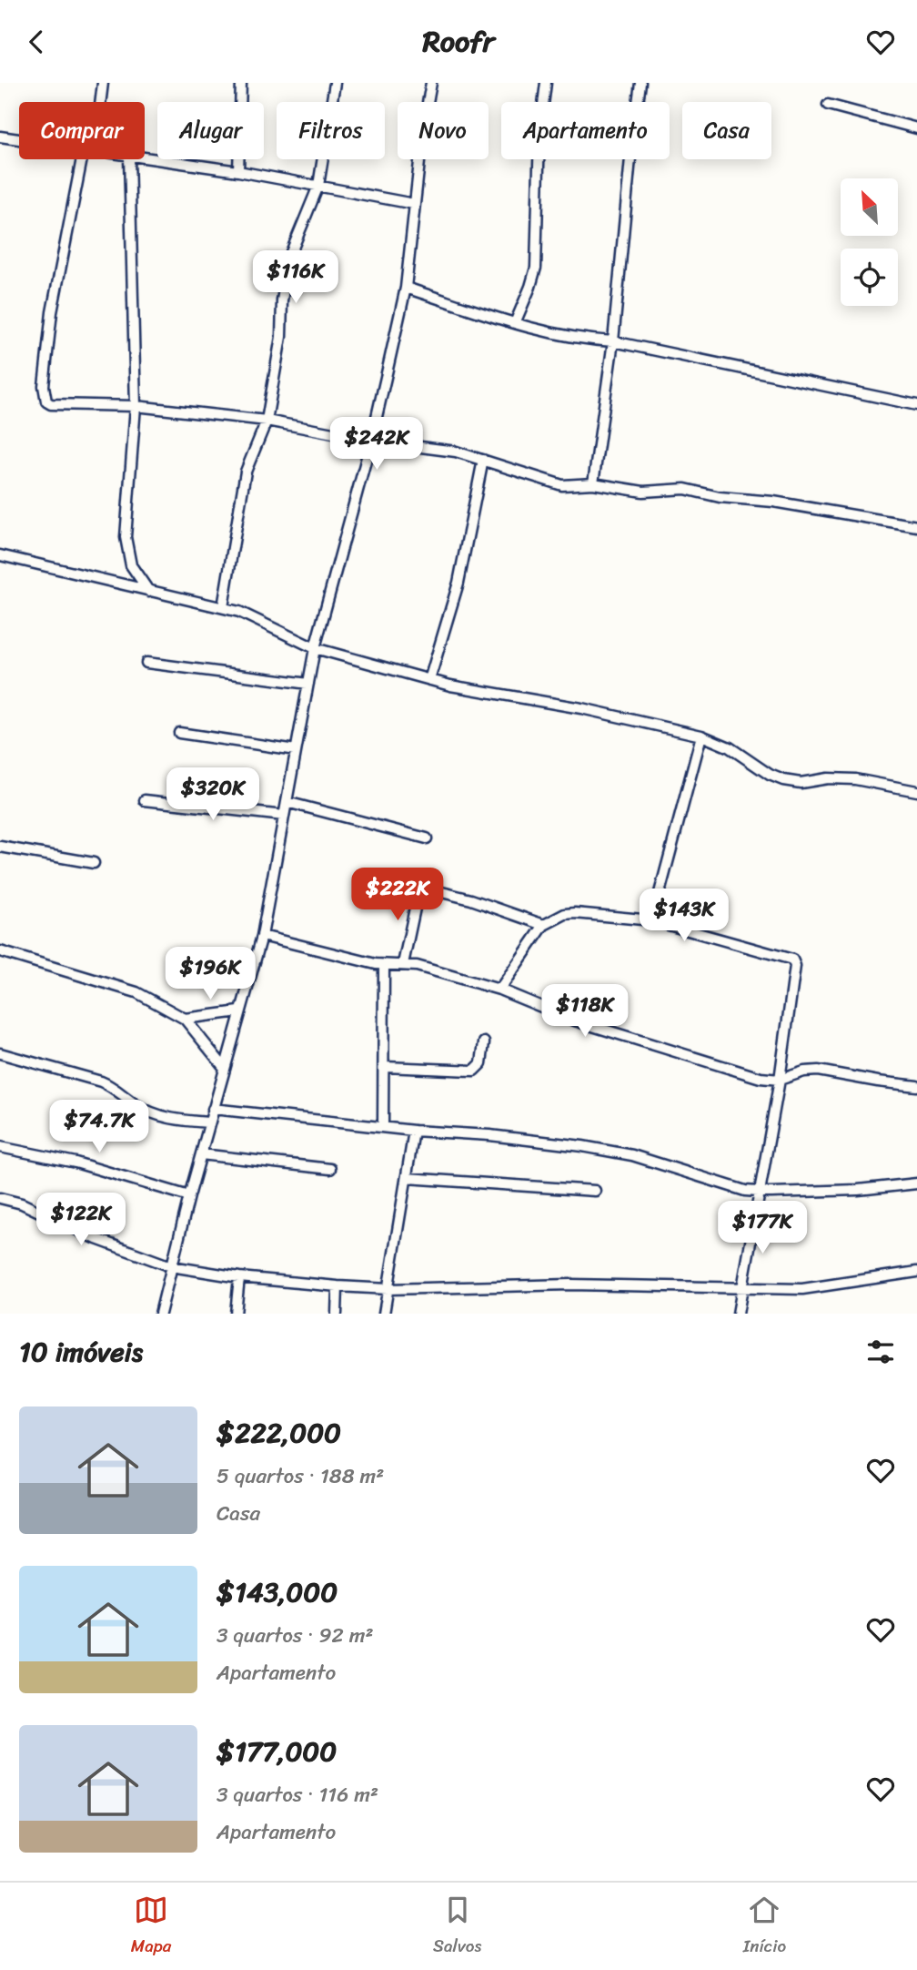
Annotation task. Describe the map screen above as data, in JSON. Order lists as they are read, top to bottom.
{
  "north": "top left",
  "page": {
    "header": "Roofr",
    "chip": [
      "Comprar",
      "Alugar",
      "Filtros",
      "Novo",
      "Apartamento",
      "Casa"
    ],
    "price": [
      "$116K",
      "$242K",
      "$320K",
      "$222K",
      "$143K",
      "$196K",
      "$118K",
      "$74.7K",
      "$122K",
      "$177K"
    ],
    "heading": "10 imóveis",
    "list": [
      {
        "name": "$222,000",
        "note": "5 quartos · 188 m² · Casa"
      },
      {
        "name": "$143,000",
        "note": "3 quartos · 92 m² · Apartamento"
      },
      {
        "name": "$177,000",
        "note": "3 quartos · 116 m² · Apartamento"
      }
    ],
    "tabs": ["Mapa", "Salvos", "Início"]
  }
}
